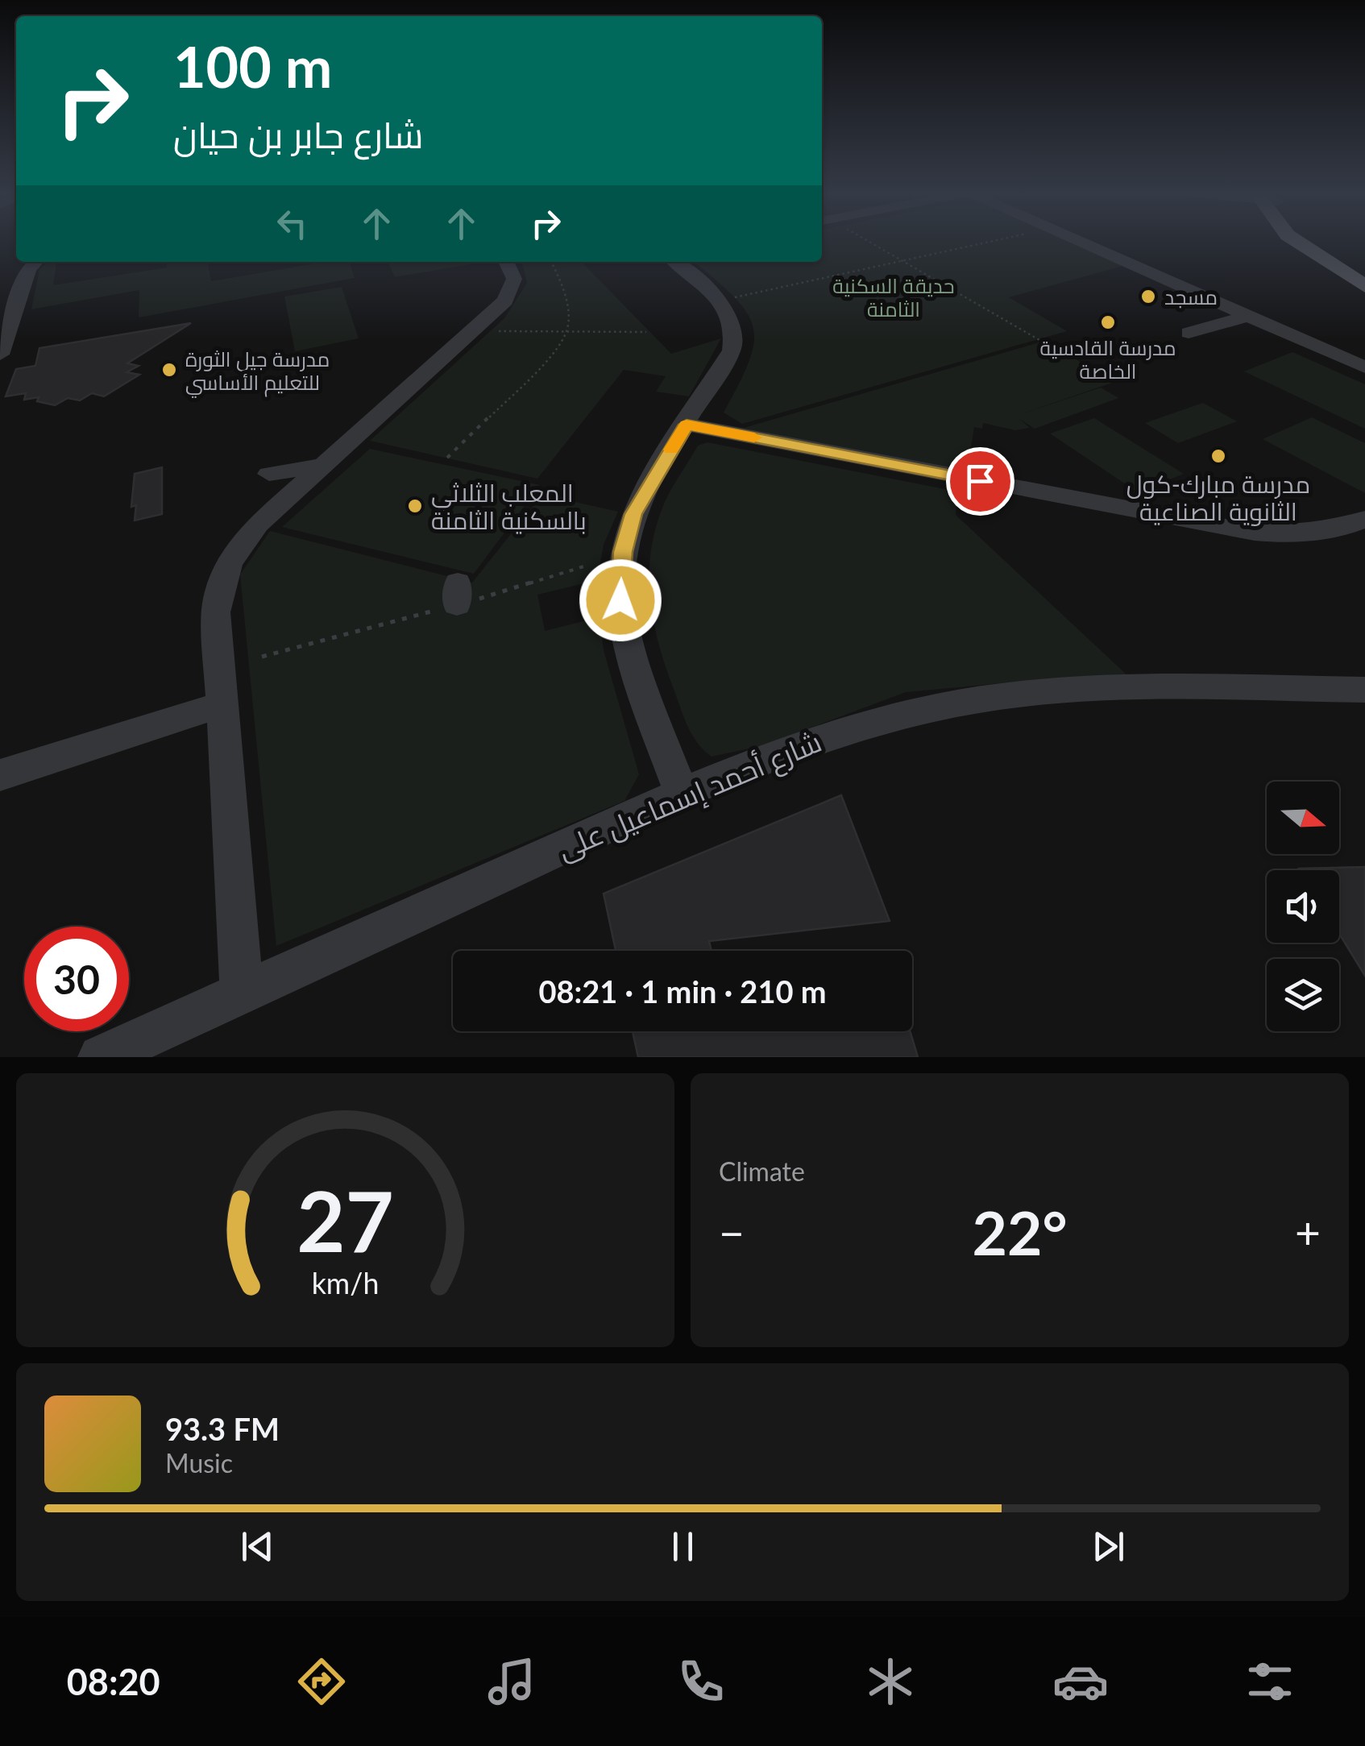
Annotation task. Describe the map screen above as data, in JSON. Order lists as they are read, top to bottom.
{
  "streets": {
    "street": ["شارع أحمد إسماعيل على"]
  },
  "parks": ["حديقة السكنية الثامنة"],
  "places": [
    "مسجد",
    "مدرسة القادسية الخاصة",
    "مدرسة جيل الثورة للتعليم الأساسي",
    "مدرسة مبارك-كول الثانوية الصناعية",
    "المعلب الثلاثي بالسكنية الثامنة"
  ],
  "north": "right",
  "page": {
    "turn": ["100 m", "شارع جابر بن حيان"],
    "limit": "30",
    "trip": "08:21 · 1 min · 210 m",
    "tile": "Climate",
    "heat": ["−", "22°", "+"],
    "song": ["93.3 FM", "Music"],
    "tabs": "08:20",
    "gauge": ["27", "km/h"]
  }
}
